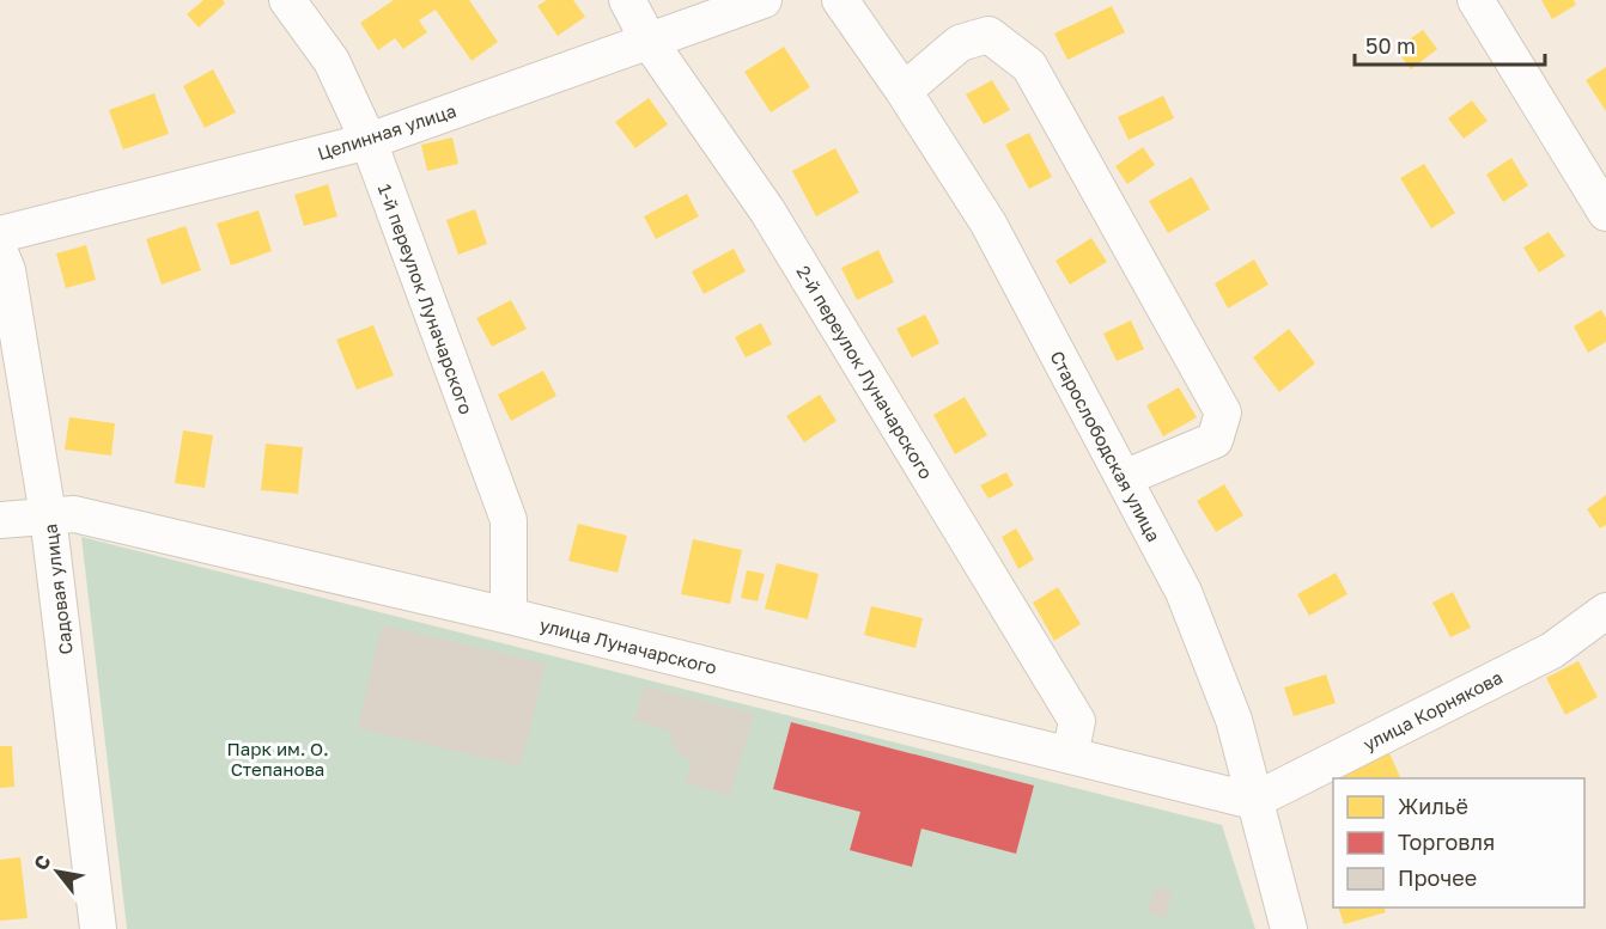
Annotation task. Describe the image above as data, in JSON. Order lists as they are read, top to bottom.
{
  "streets": {
    "street": [
      "Целинная улица",
      "1-й переулок Луначарского",
      "2-й переулок Луначарского",
      "Старослободская улица",
      "Садовая улица",
      "улица Луначарского",
      "улица Корнякова"
    ]
  },
  "crossings": [
    ["Целинная улица", "1-й переулок Луначарского"],
    ["Целинная улица", "2-й переулок Луначарского"],
    ["1-й переулок Луначарского", "улица Луначарского"],
    ["2-й переулок Луначарского", "улица Луначарского"],
    ["Старослободская улица", "улица Луначарского"],
    ["Старослободская улица", "улица Корнякова"],
    ["Садовая улица", "улица Луначарского"],
    ["улица Луначарского", "улица Корнякова"]
  ],
  "parks": ["Парк им. О. Степанова"],
  "legend": ["Жильё", "Торговля", "Прочее"],
  "scale_bar": "50 m",
  "north": "top left"
}
